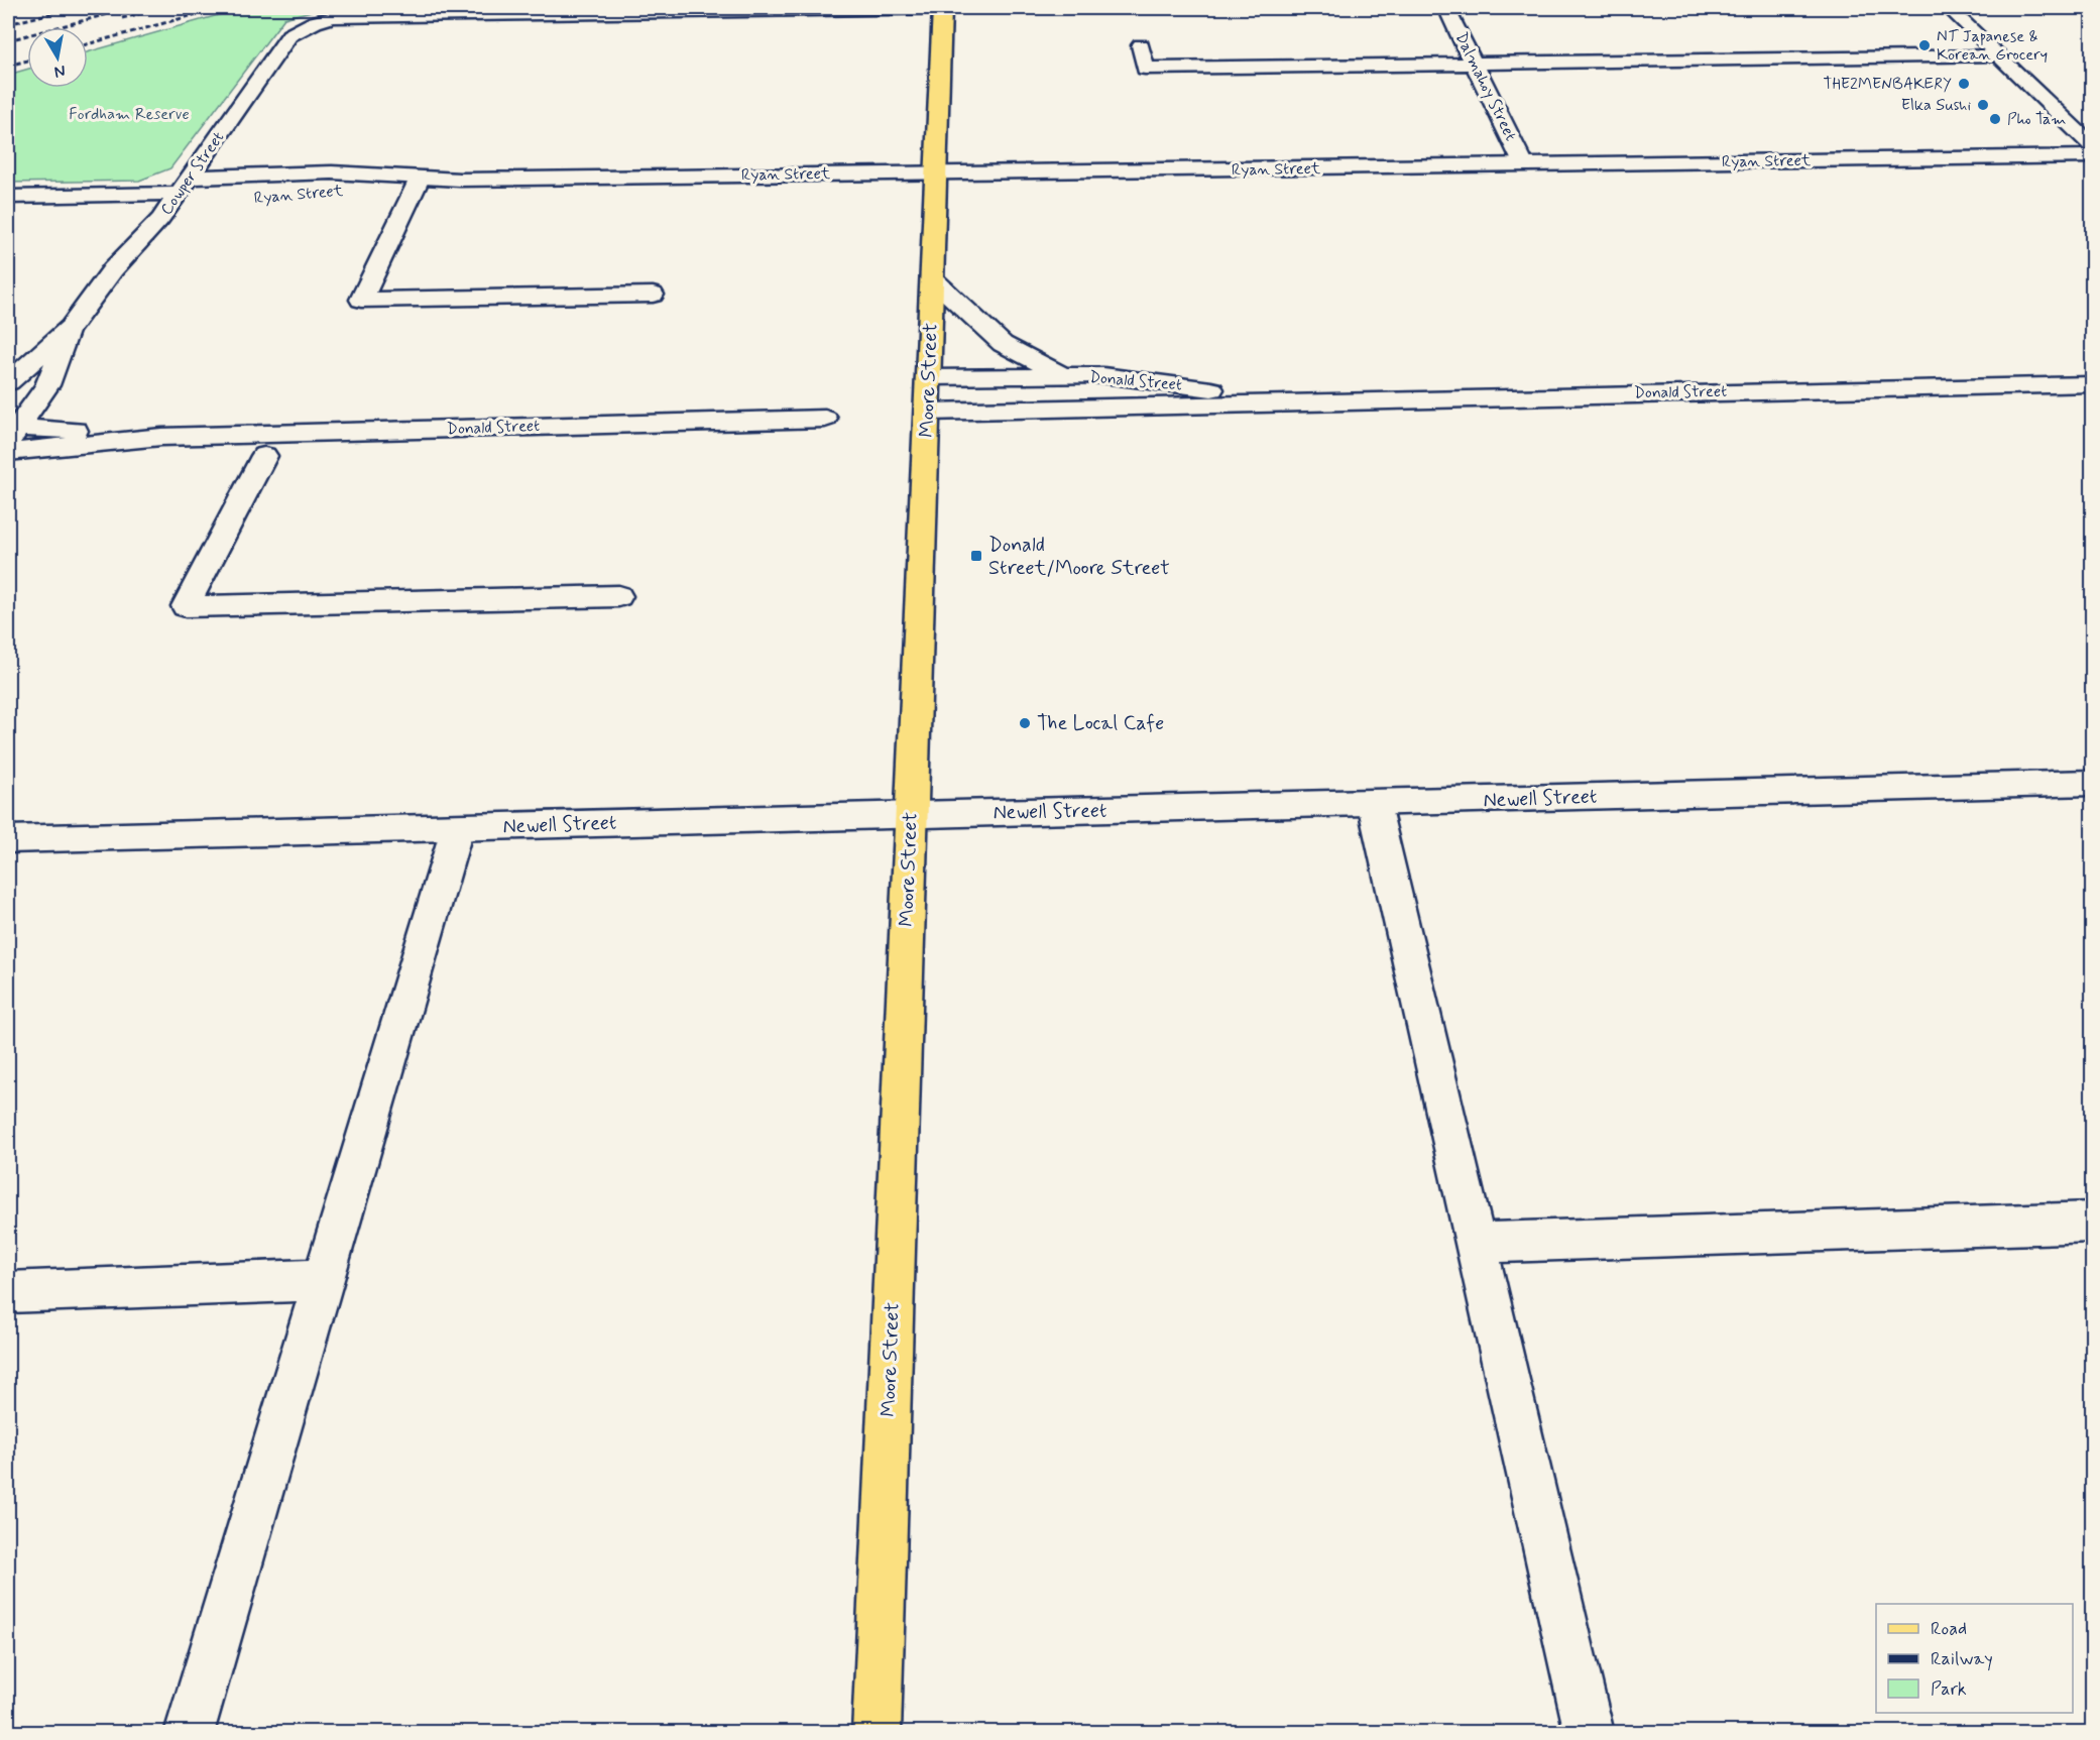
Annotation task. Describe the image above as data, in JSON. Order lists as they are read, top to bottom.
{
  "streets": {
    "main road": ["Moore Street"],
    "street": [
      "Dalmahoy Street",
      "Ryan Street",
      "Cowper Street",
      "Donald Street",
      "Newell Street"
    ]
  },
  "crossings": [
    ["Dalmahoy Street", "Ryan Street"],
    ["Ryan Street", "Cowper Street"],
    ["Ryan Street", "Moore Street"],
    ["Cowper Street", "Moore Street"],
    ["Cowper Street", "Donald Street"],
    ["Moore Street", "Donald Street"],
    ["Moore Street", "Newell Street"]
  ],
  "parks": ["Fordham Reserve"],
  "places": {
    "other": [
      "NT Japanese & Korean Grocery",
      "THE2MENBAKERY",
      "Elka Sushi",
      "Pho Tam",
      "The Local Cafe"
    ],
    "transit": ["Donald Street/Moore Street"]
  },
  "legend": ["Road", "Railway", "Park"],
  "north": "bottom"
}
